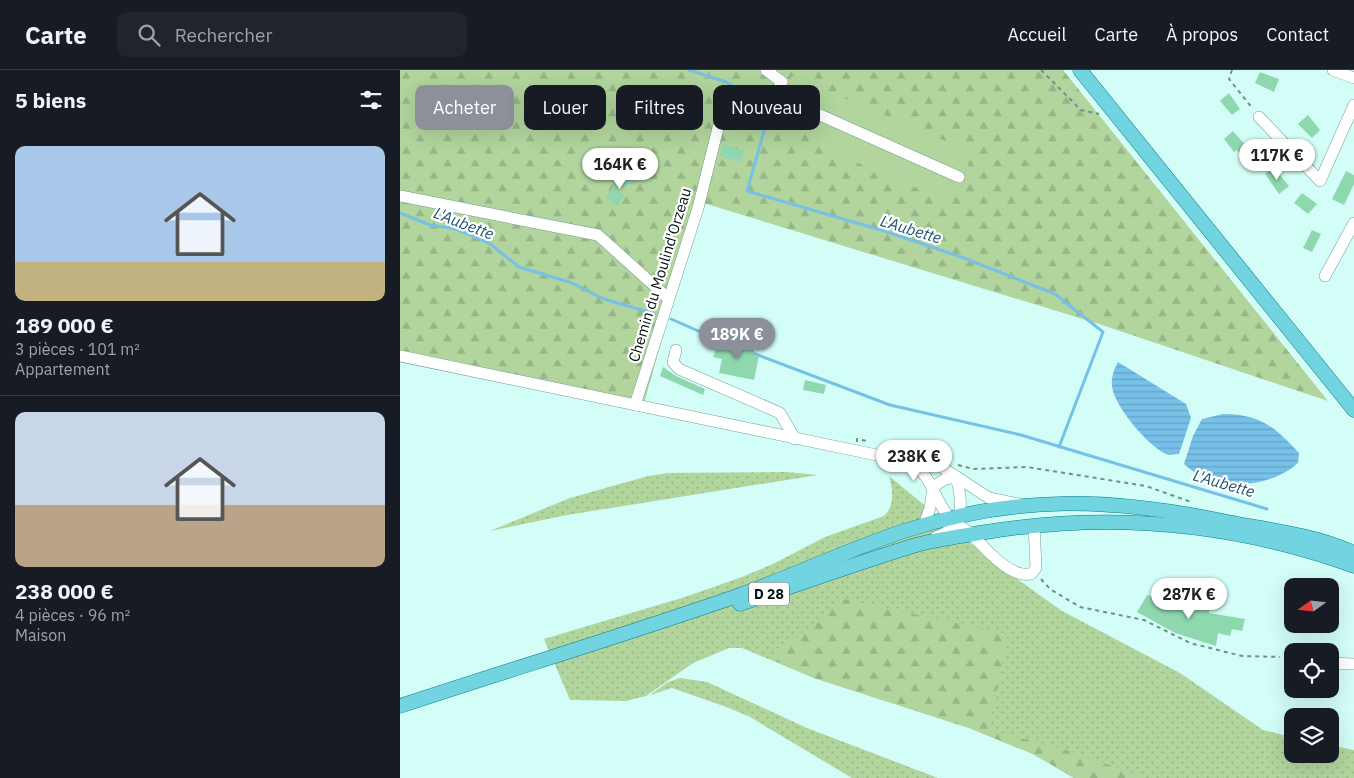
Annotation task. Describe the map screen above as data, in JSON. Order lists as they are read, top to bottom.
{
  "streets": {
    "main road": ["D 28"],
    "street": ["Chemin du Moulind'Orzeau"]
  },
  "water": ["L'Aubette"],
  "north": "left",
  "page": {
    "header": "Carte",
    "search": "Rechercher",
    "nav": [
      "Accueil",
      "Carte",
      "À propos",
      "Contact"
    ],
    "heading": "5 biens",
    "chip": [
      "Acheter",
      "Louer",
      "Filtres",
      "Nouveau"
    ],
    "list": [
      {
        "name": "189 000 €",
        "note": "3 pièces · 101 m² · Appartement"
      },
      {
        "name": "238 000 €",
        "note": "4 pièces · 96 m² · Maison"
      }
    ],
    "price": [
      "117K €",
      "164K €",
      "189K €",
      "238K €",
      "287K €"
    ]
  }
}
